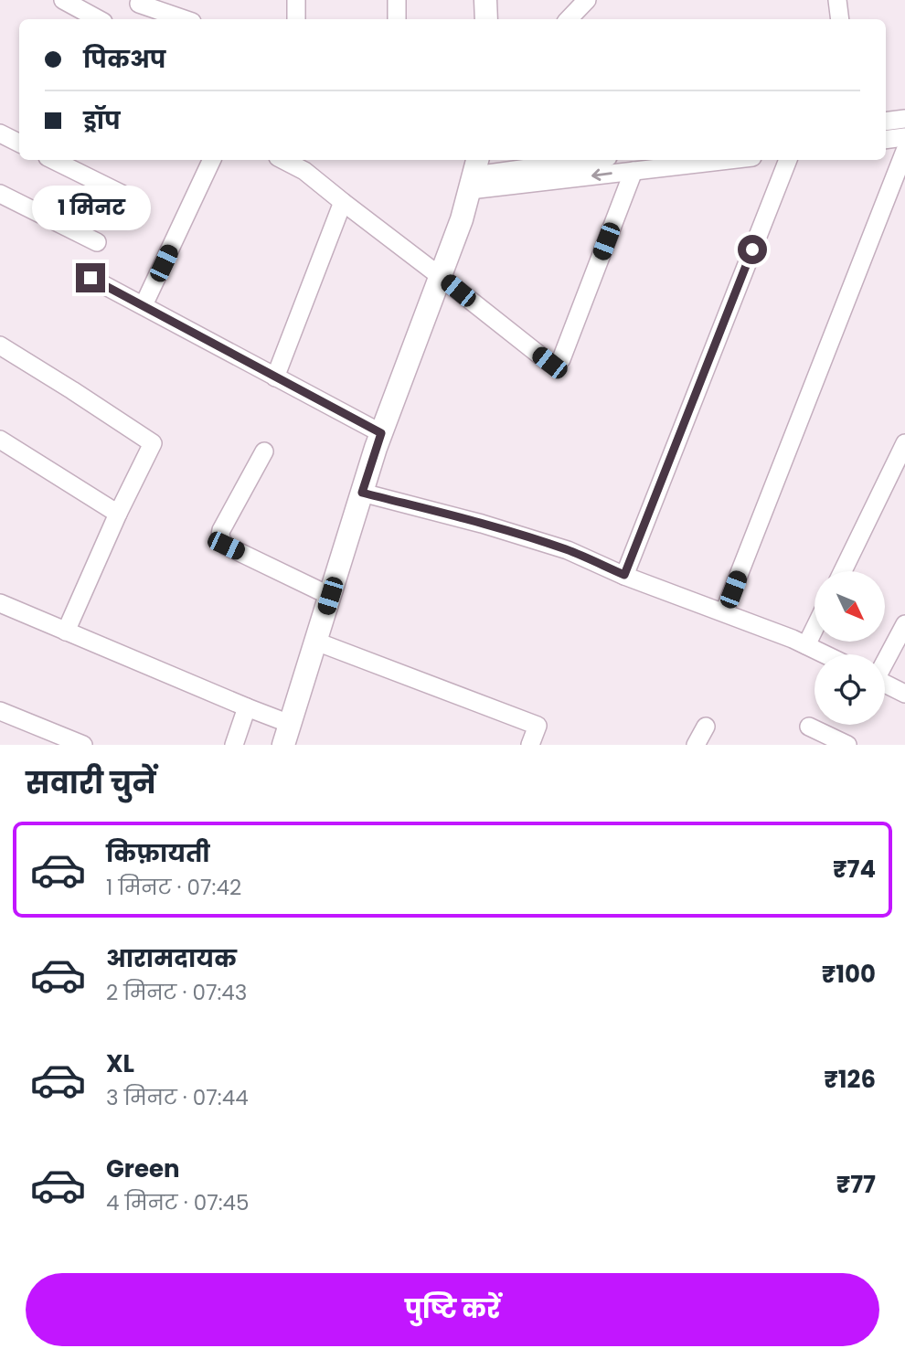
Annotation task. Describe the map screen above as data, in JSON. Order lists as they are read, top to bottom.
{
  "north": "bottom right",
  "page": {
    "banner": ["पिकअप", "ड्रॉप"],
    "bubble": "1 मिनट",
    "heading": "सवारी चुनें",
    "list": [
      {
        "name": "किफ़ायती",
        "note": "1 मिनट · 07:42",
        "value": "₹74"
      },
      {
        "name": "आरामदायक",
        "note": "2 मिनट · 07:43",
        "value": "₹100"
      },
      {
        "name": "XL",
        "note": "3 मिनट · 07:44",
        "value": "₹126"
      },
      {
        "name": "Green",
        "note": "4 मिनट · 07:45",
        "value": "₹77"
      }
    ],
    "buttons": "पुष्टि करें"
  }
}
